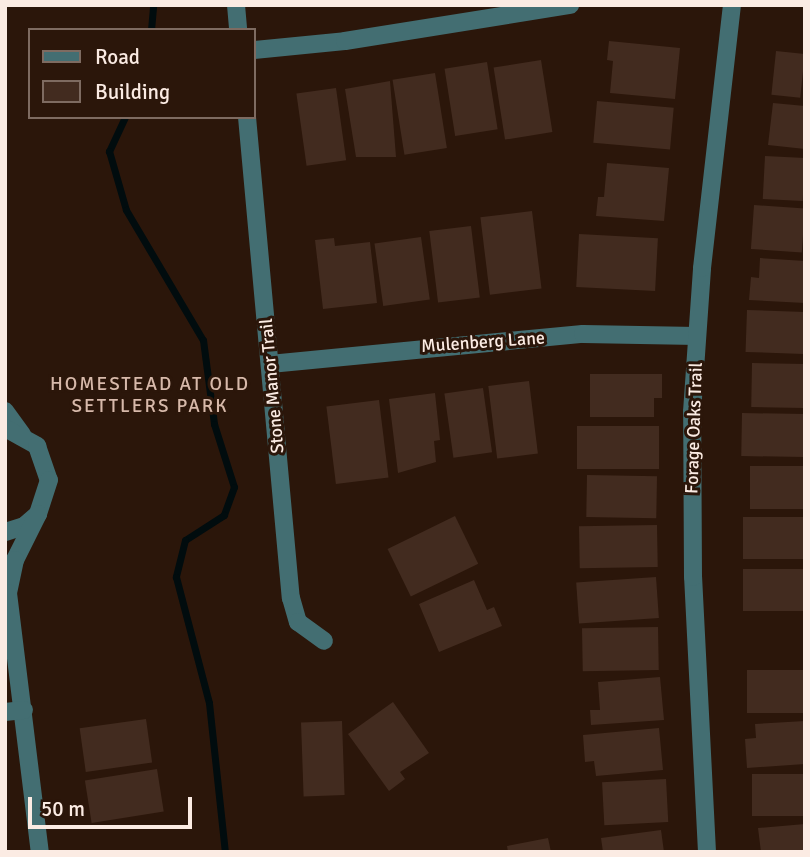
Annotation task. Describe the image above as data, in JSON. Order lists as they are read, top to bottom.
{
  "streets": {
    "street": ["Mulenberg Lane", "Stone Manor Trail", "Forage Oaks Trail"]
  },
  "crossings": [
    ["Mulenberg Lane", "Stone Manor Trail"],
    ["Mulenberg Lane", "Forage Oaks Trail"]
  ],
  "districts": ["HOMESTEAD AT OLD SETTLERS PARK"],
  "legend": ["Road", "Building"],
  "scale_bar": "50 m"
}
